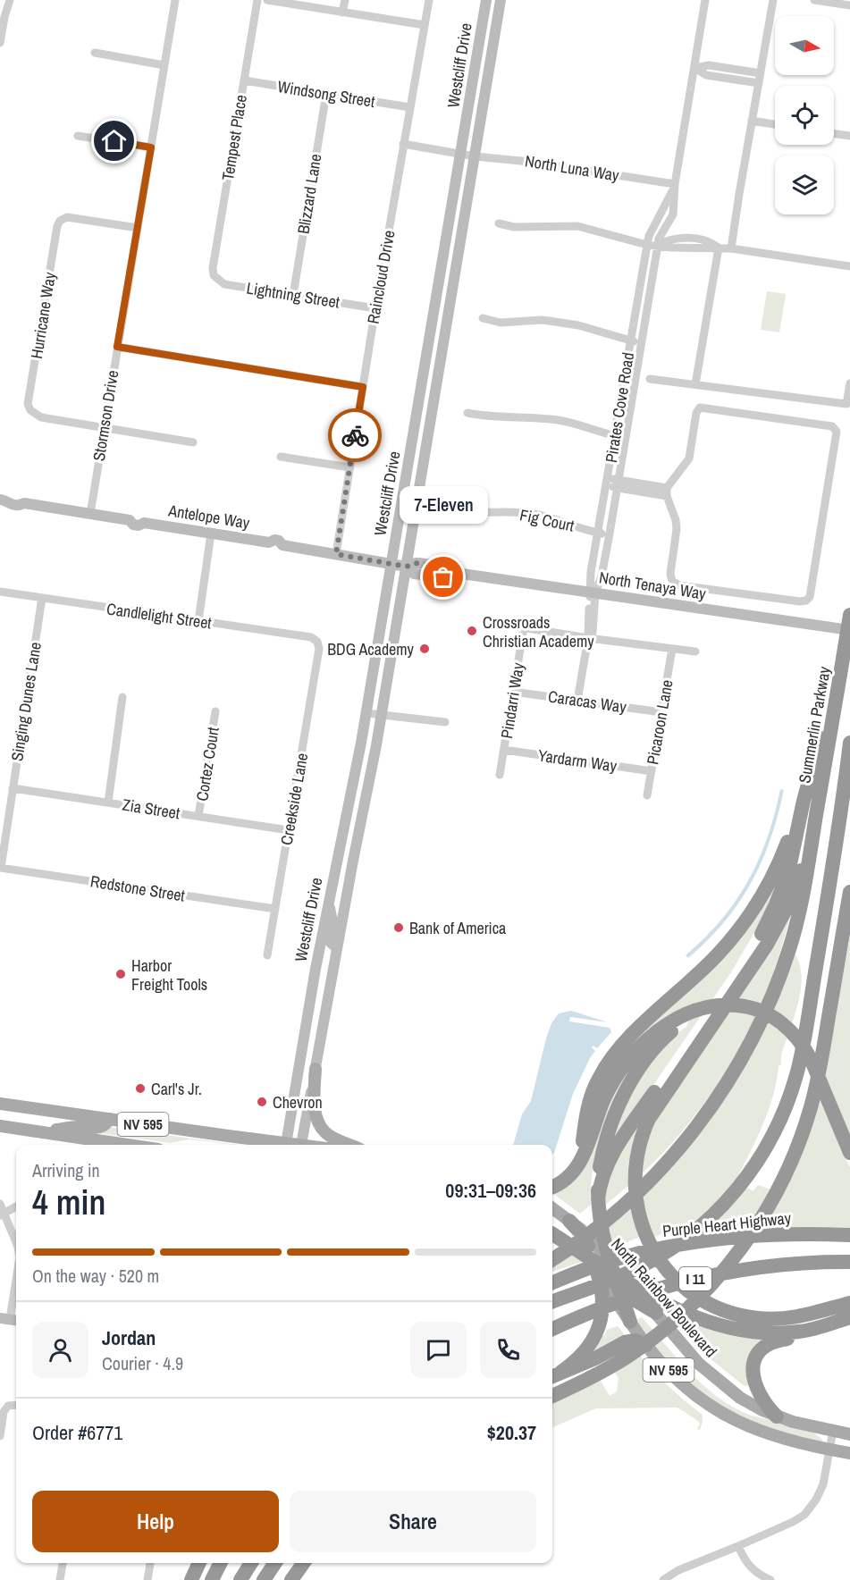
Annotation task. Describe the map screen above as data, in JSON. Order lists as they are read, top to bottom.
{
  "streets": {
    "highway": ["Summerlin Parkway", "Purple Heart Highway", "I 11"],
    "main road": [
      "Westcliff Drive",
      "Antelope Way",
      "North Tenaya Way",
      "NV 595",
      "North Rainbow Boulevard"
    ],
    "street": [
      "Windsong Street",
      "Tempest Place",
      "North Luna Way",
      "Blizzard Lane",
      "Raincloud Drive",
      "Lightning Street",
      "Hurricane Way",
      "Pirates Cove Road",
      "Stormson Drive",
      "Fig Court",
      "Candlelight Street",
      "Pindarri Way",
      "Singing Dunes Lane",
      "Caracas Way",
      "Picaroon Lane",
      "Yardarm Way",
      "Cortez Court",
      "Creekside Lane",
      "Zia Street",
      "Redstone Street"
    ]
  },
  "crossings": [
    ["Westcliff Drive", "North Luna Way"],
    ["Westcliff Drive", "Antelope Way"],
    ["Westcliff Drive", "North Tenaya Way"],
    ["Windsong Street", "Tempest Place"],
    ["Windsong Street", "Blizzard Lane"],
    ["Windsong Street", "Raincloud Drive"],
    ["Tempest Place", "Lightning Street"],
    ["North Luna Way", "Raincloud Drive"],
    ["North Luna Way", "Pirates Cove Road"],
    ["Blizzard Lane", "Lightning Street"],
    ["Raincloud Drive", "Lightning Street"],
    ["Raincloud Drive", "Antelope Way"],
    ["Hurricane Way", "Stormson Drive"],
    ["Pirates Cove Road", "Fig Court"],
    ["Pirates Cove Road", "North Tenaya Way"],
    ["Pirates Cove Road", "Caracas Way"],
    ["Stormson Drive", "Antelope Way"],
    ["Antelope Way", "North Tenaya Way"],
    ["Candlelight Street", "Singing Dunes Lane"],
    ["Candlelight Street", "Creekside Lane"],
    ["Pindarri Way", "Caracas Way"],
    ["Pindarri Way", "Yardarm Way"],
    ["Singing Dunes Lane", "Zia Street"],
    ["Singing Dunes Lane", "Redstone Street"],
    ["Caracas Way", "Picaroon Lane"],
    ["Picaroon Lane", "Yardarm Way"],
    ["Cortez Court", "Zia Street"],
    ["Creekside Lane", "Zia Street"],
    ["Creekside Lane", "Redstone Street"]
  ],
  "places": [
    "7-Eleven",
    "Crossroads Christian Academy",
    "BDG Academy",
    "Bank of America",
    "Harbor Freight Tools",
    "Carl's Jr.",
    "Chevron"
  ],
  "north": "right",
  "page": {
    "bubble": "7-Eleven",
    "heading": ["4 min", "Arriving in", "09:31–09:36"],
    "panel": [
      "Jordan",
      "Courier · 4.9",
      "Order #6771",
      "$20.37"
    ],
    "bar": "On the way · 520 m",
    "buttons": ["Help", "Share"]
  }
}
